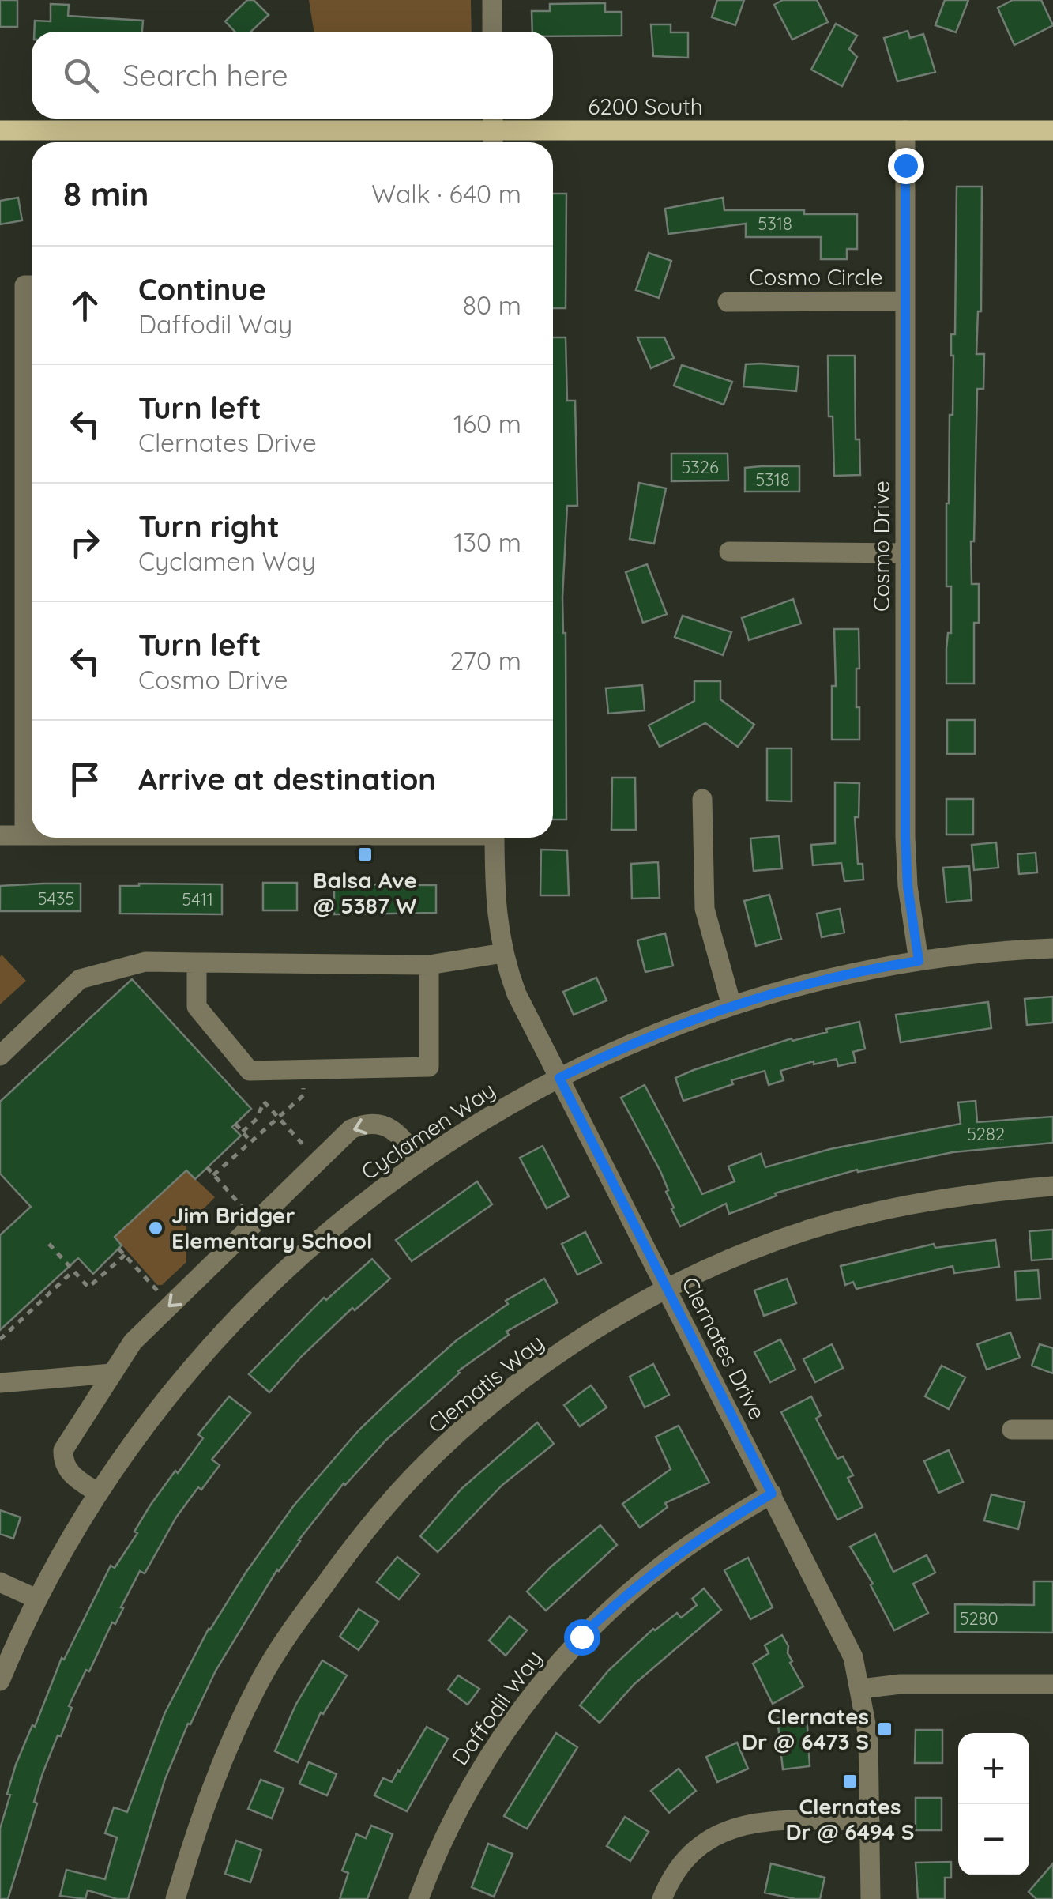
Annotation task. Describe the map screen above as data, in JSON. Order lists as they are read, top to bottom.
{
  "streets": {
    "main road": ["6200 South"],
    "street": [
      "Cosmo Circle",
      "Cosmo Drive",
      "Cyclamen Way",
      "Clernates Drive",
      "Clematis Way",
      "Daffodil Way"
    ]
  },
  "crossings": [
    ["6200 South", "Cosmo Drive"],
    ["Cosmo Circle", "Cosmo Drive"],
    ["Cosmo Drive", "Cyclamen Way"],
    ["Cyclamen Way", "Clernates Drive"],
    ["Clernates Drive", "Clematis Way"],
    ["Clernates Drive", "Daffodil Way"]
  ],
  "places": {
    "transit": ["Balsa Ave @ 5387 W", "Clernates Dr @ 6473 S", "Clernates Dr @ 6494 S"],
    "other": ["Jim Bridger Elementary School"]
  },
  "house_numbers": [
    "5318",
    "5326",
    "5318",
    "5435",
    "5411",
    "5282",
    "5280"
  ],
  "page": {
    "search": "Search here",
    "heading": ["8 min", "Walk · 640 m"],
    "list": [
      ["Continue", "Daffodil Way", "80 m"],
      ["Turn left", "Clernates Drive", "160 m"],
      ["Turn right", "Cyclamen Way", "130 m"],
      ["Turn left", "Cosmo Drive", "270 m"],
      "Arrive at destination"
    ],
    "map_buttons": ["+", "−"]
  }
}
